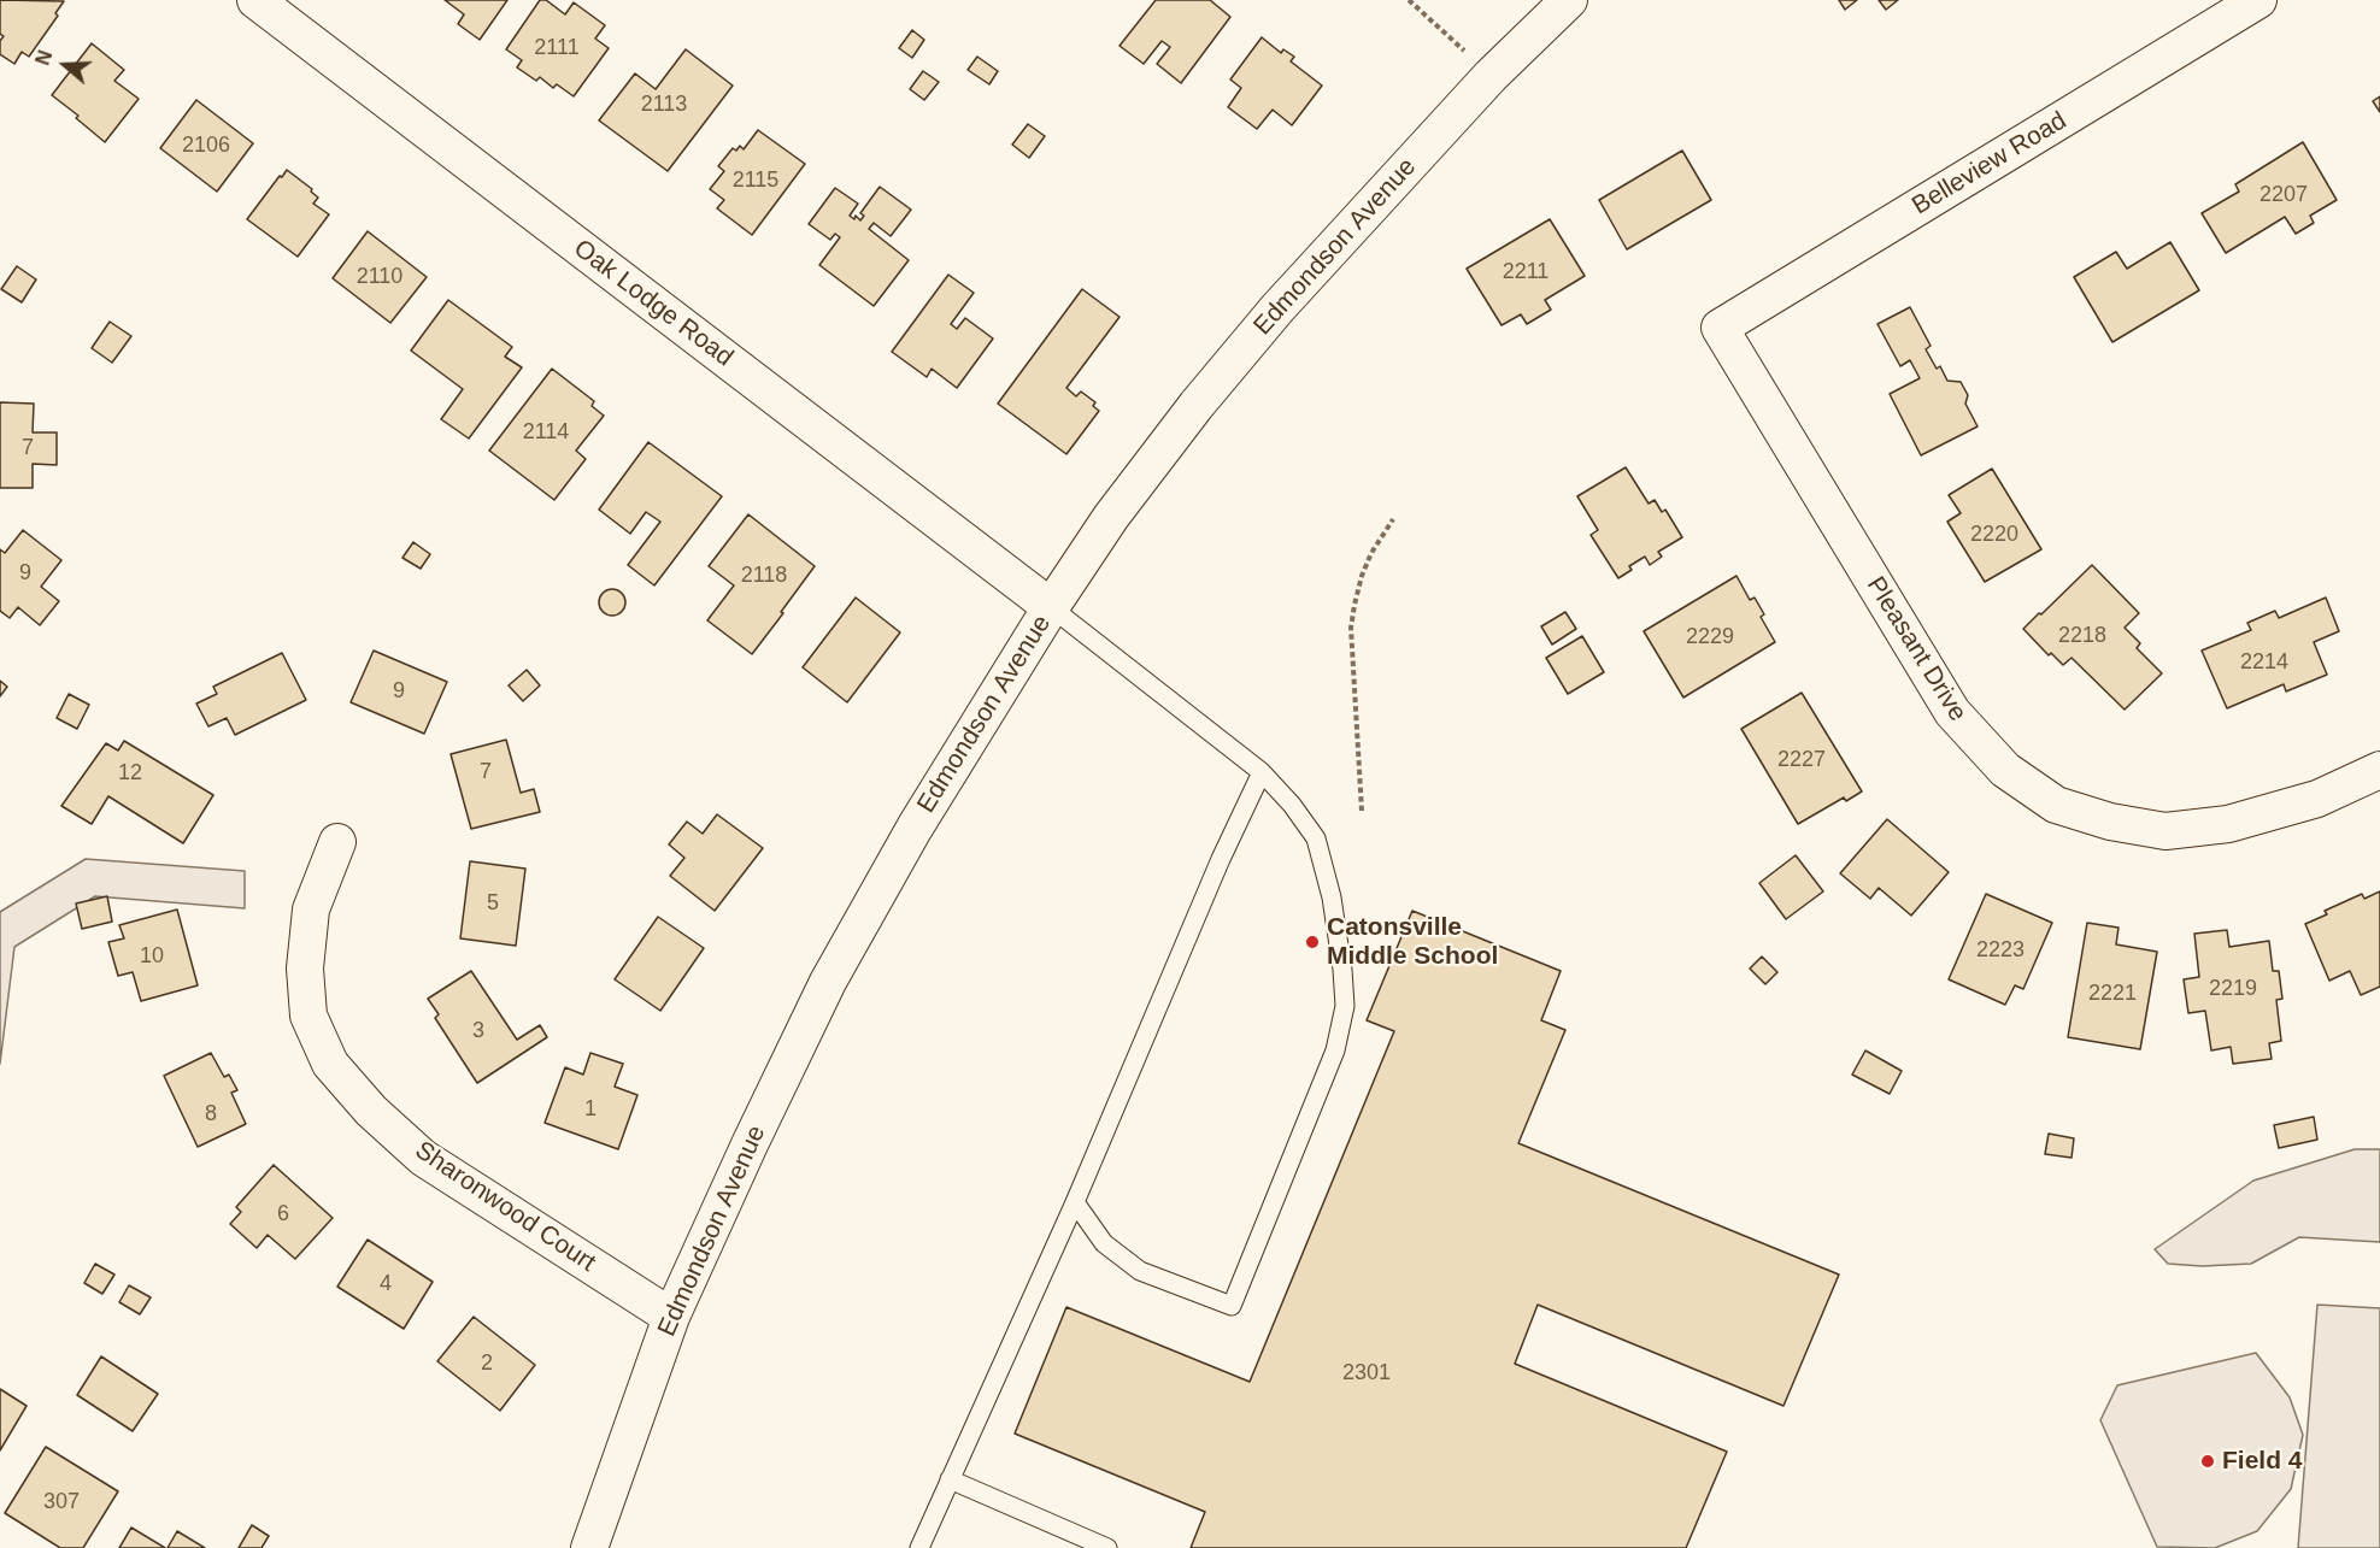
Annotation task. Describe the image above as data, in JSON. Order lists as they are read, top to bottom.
{
  "streets": {
    "street": [
      "Belleview Road",
      "Edmondson Avenue",
      "Oak Lodge Road",
      "Pleasant Drive",
      "Sharonwood Court"
    ]
  },
  "crossings": [
    ["Belleview Road", "Pleasant Drive"],
    ["Edmondson Avenue", "Oak Lodge Road"],
    ["Edmondson Avenue", "Sharonwood Court"]
  ],
  "places": ["Catonsville Middle School", "Field 4"],
  "house_numbers": [
    "2111",
    "2113",
    "2106",
    "2115",
    "2207",
    "2211",
    "2110",
    "2114",
    "7",
    "2220",
    "9",
    "2118",
    "2218",
    "2229",
    "2214",
    "9",
    "2227",
    "7",
    "12",
    "5",
    "2223",
    "10",
    "2219",
    "2221",
    "3",
    "1",
    "8",
    "6",
    "4",
    "2",
    "2301",
    "307"
  ],
  "north": "left"
}
